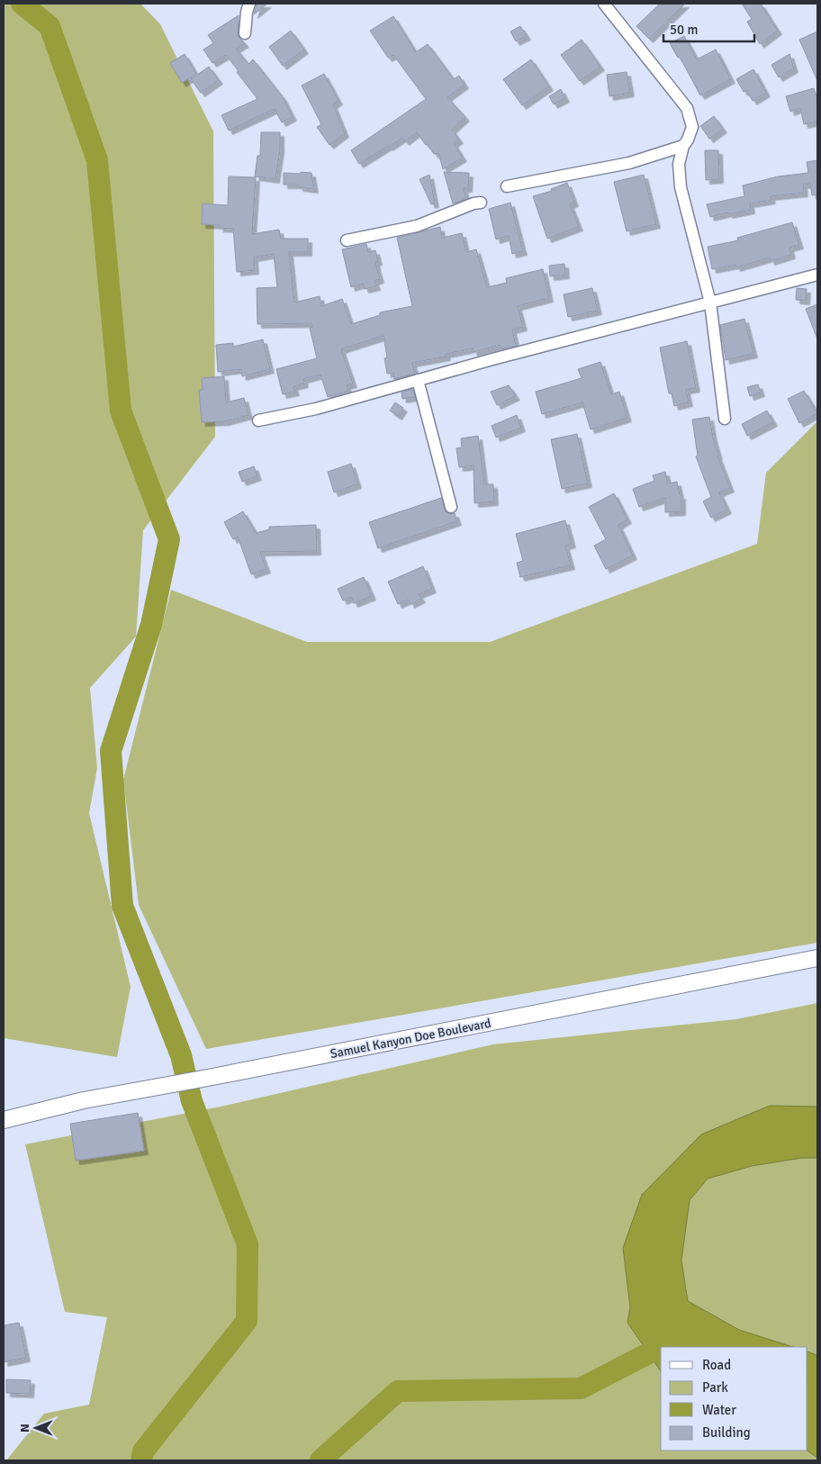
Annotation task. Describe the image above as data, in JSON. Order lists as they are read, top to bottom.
{
  "streets": {
    "street": ["Samuel Kanyon Doe Boulevard"]
  },
  "legend": [
    "Road",
    "Park",
    "Water",
    "Building"
  ],
  "scale_bar": "50 m",
  "north": "left"
}
